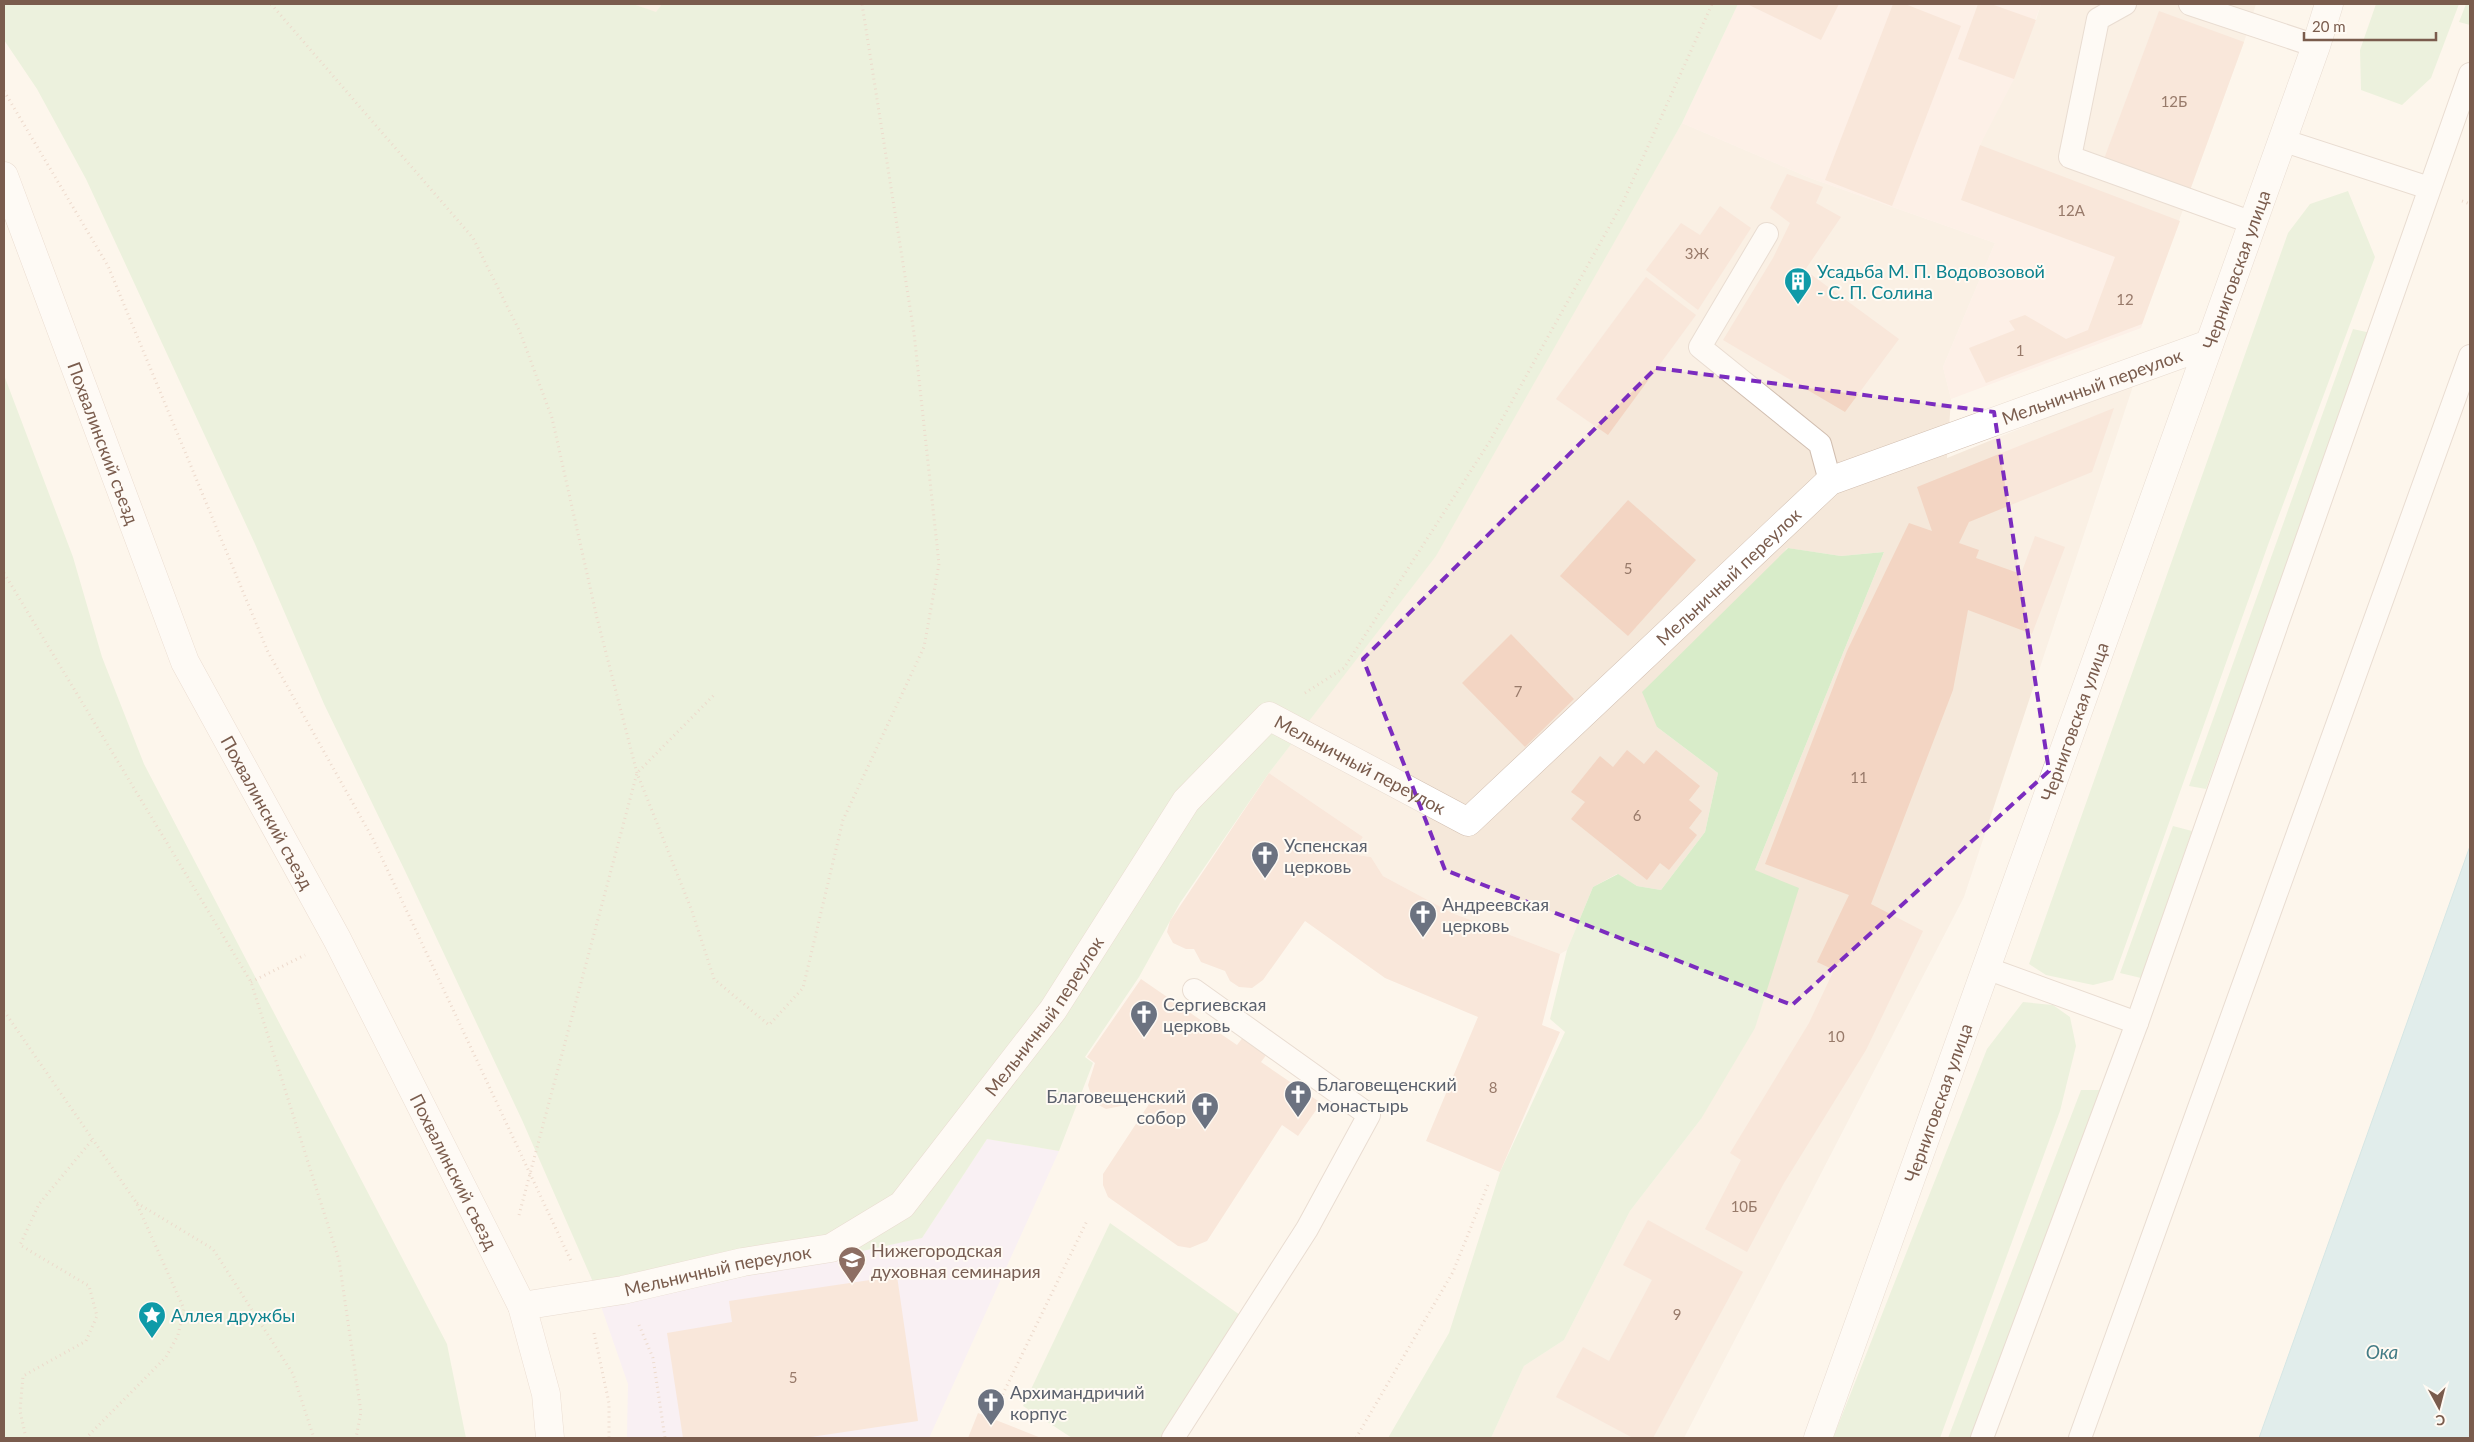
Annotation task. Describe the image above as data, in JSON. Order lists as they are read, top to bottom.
{
  "streets": {
    "street": ["Черниговская улица", "Мельничный переулок", "Похвалинский съезд"]
  },
  "crossings": [
    ["Черниговская улица", "Мельничный переулок"],
    ["Мельничный переулок", "Похвалинский съезд"]
  ],
  "water": ["Ока"],
  "places": {
    "building": ["Усадьба М. П. Водовозовой - С. П. Солина"],
    "church": [
      "Успенская церковь",
      "Андреевская церковь",
      "Сергиевская церковь",
      "Благовещенский монастырь",
      "Благовещенский собор",
      "Архимандричий корпус"
    ],
    "school or university": ["Нижегородская духовная семинария"],
    "place": ["Аллея дружбы"]
  },
  "house_numbers": [
    "12Б",
    "12А",
    "3Ж",
    "12",
    "1",
    "5",
    "7",
    "11",
    "6",
    "10",
    "8",
    "10Б",
    "9",
    "5"
  ],
  "scale_bar": "20 m",
  "north": "bottom"
}
